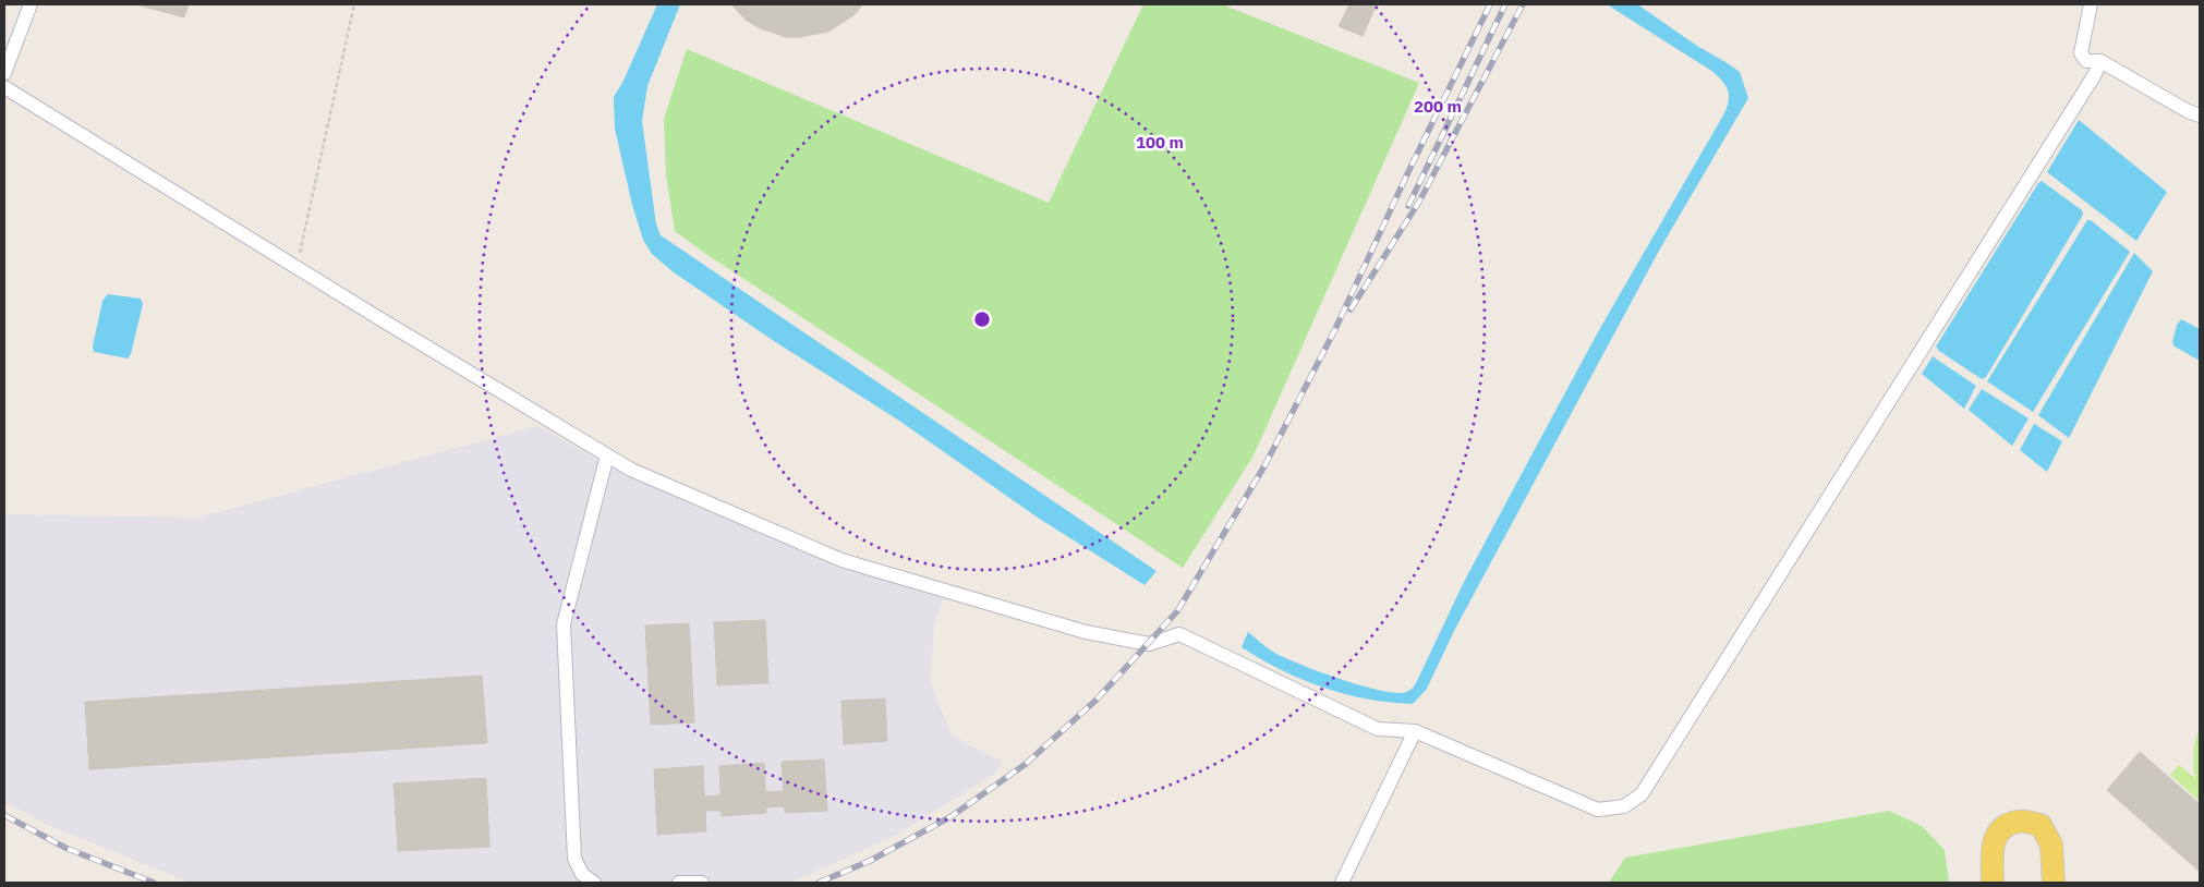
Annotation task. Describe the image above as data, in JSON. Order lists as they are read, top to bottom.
{
  "rings": ["200 m", "100 m"]
}
